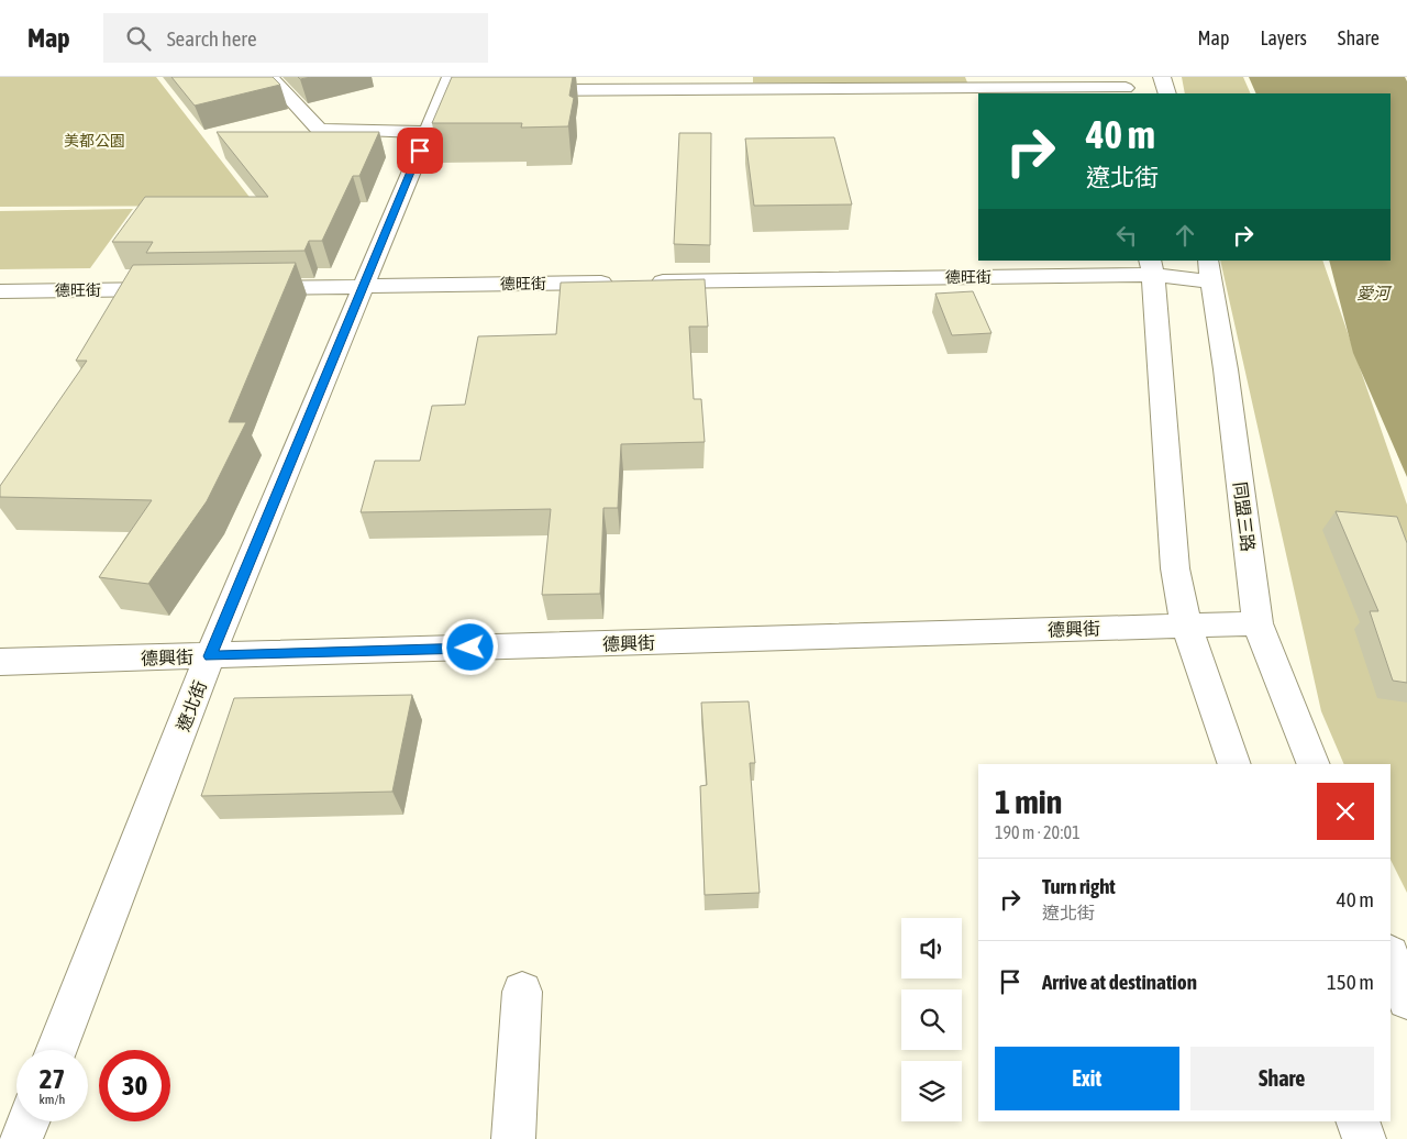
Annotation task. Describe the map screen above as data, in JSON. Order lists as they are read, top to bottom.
{
  "streets": {
    "street": [
      "德旺街",
      "同盟三路",
      "德興街",
      "遼北街"
    ]
  },
  "crossings": [
    ["德旺街", "同盟三路"],
    ["德旺街", "遼北街"],
    ["同盟三路", "德興街"],
    ["德興街", "遼北街"]
  ],
  "water": ["愛河"],
  "parks": ["美都公園"],
  "page": {
    "header": "Map",
    "search": "Search here",
    "nav": ["Map", "Layers", "Share"],
    "turn": ["40 m", "遼北街"],
    "heading": ["1 min", "190 m · 20:01"],
    "list": [
      {
        "name": "Turn right",
        "note": "遼北街",
        "value": "40 m"
      },
      {
        "name": "Arrive at destination",
        "value": "150 m"
      }
    ],
    "buttons": ["Exit", "Share"],
    "speed": "27 km/h",
    "limit": "30"
  }
}
